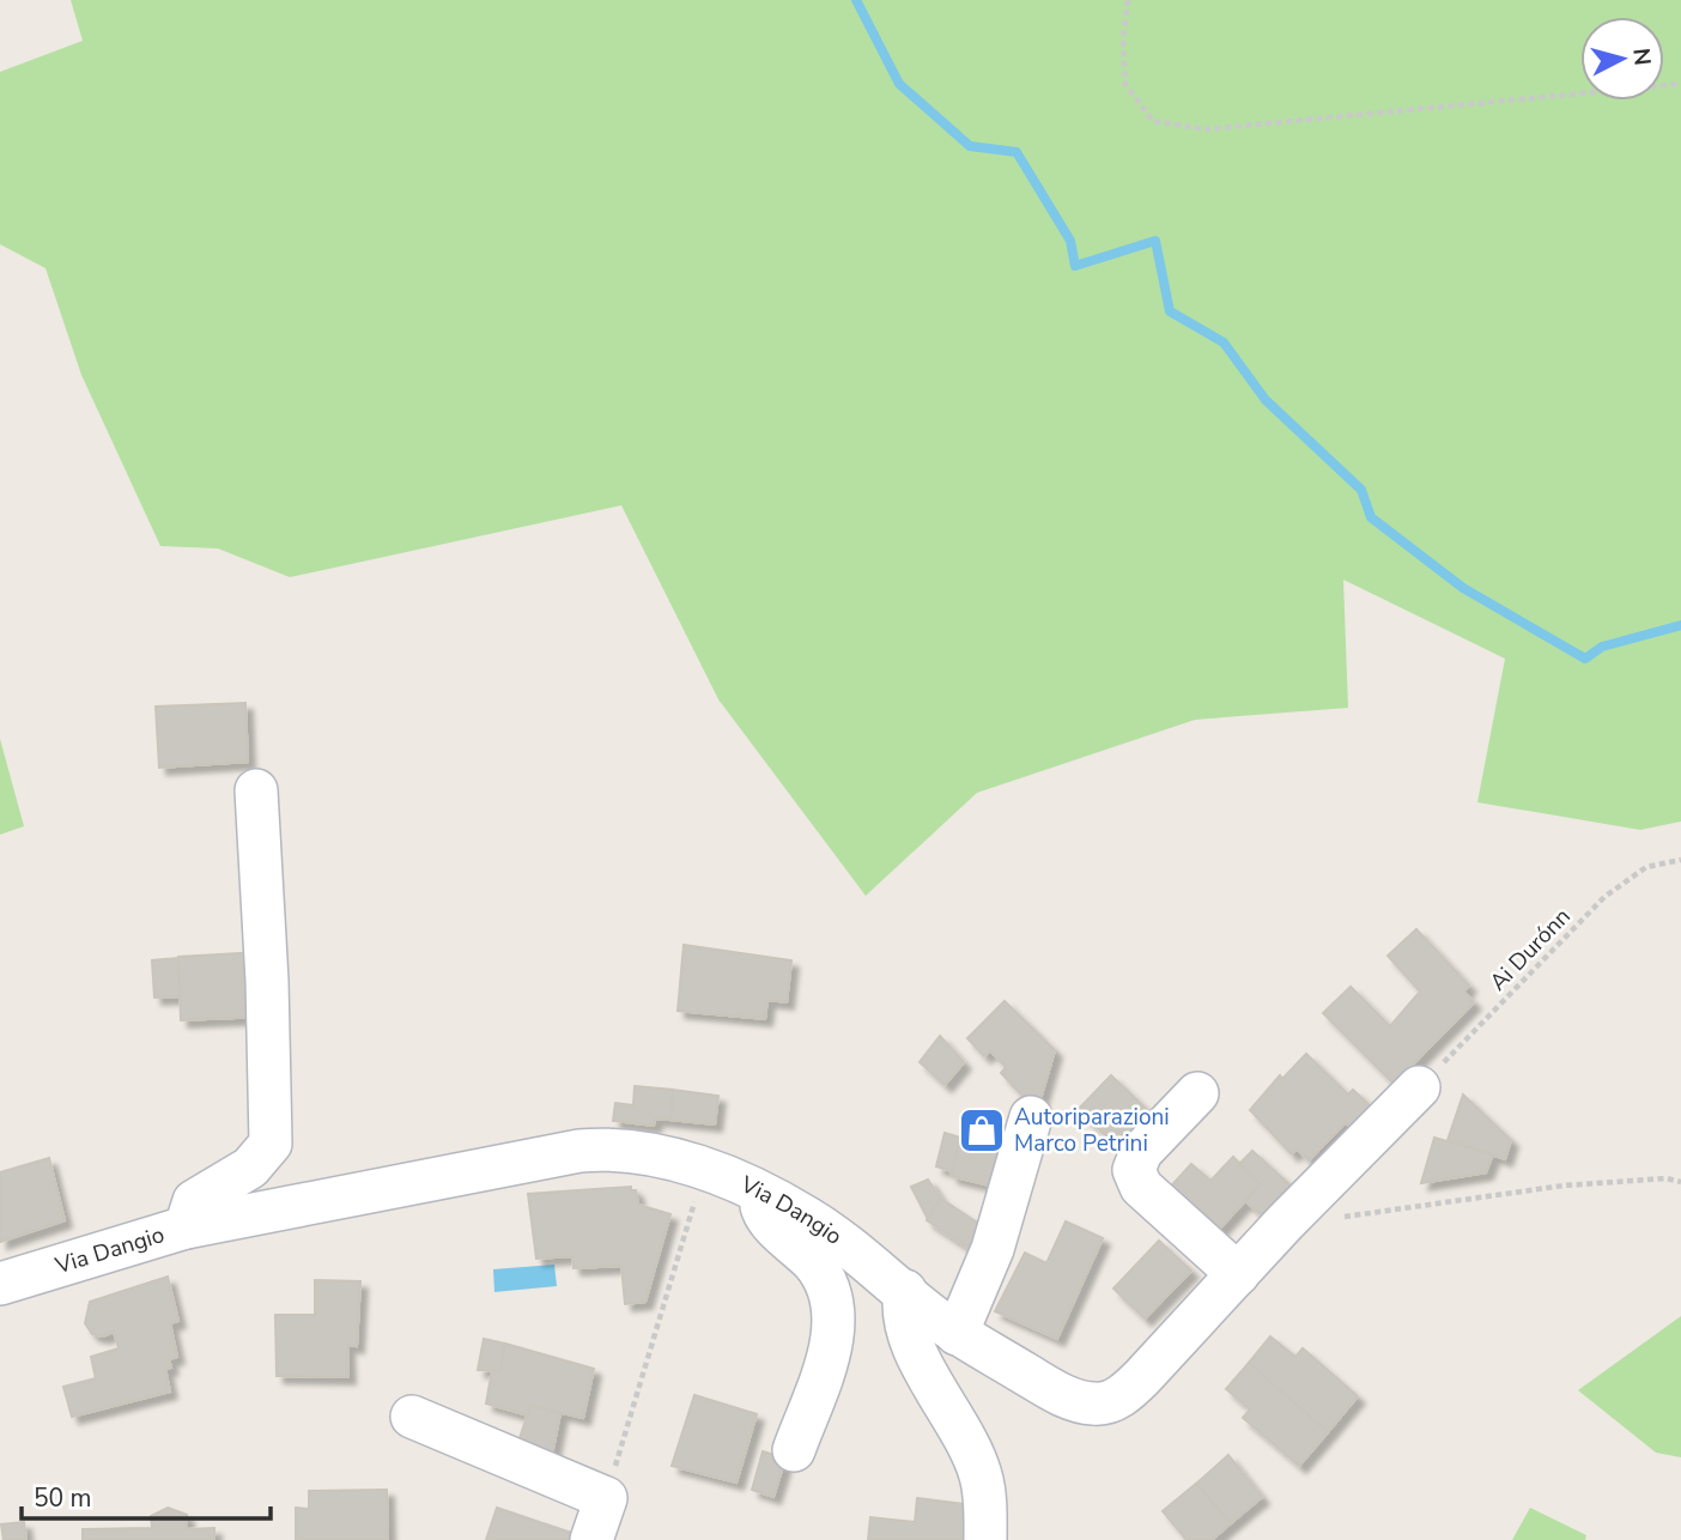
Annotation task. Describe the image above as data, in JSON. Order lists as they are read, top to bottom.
{
  "streets": {
    "street": ["Via Dangio"],
    "path": ["Ai Durónn"]
  },
  "crossings": [
    ["Ai Durónn", "Via Dangio"]
  ],
  "places": {
    "shop": ["Autoriparazioni Marco Petrini"]
  },
  "scale_bar": "50 m",
  "north": "right"
}
